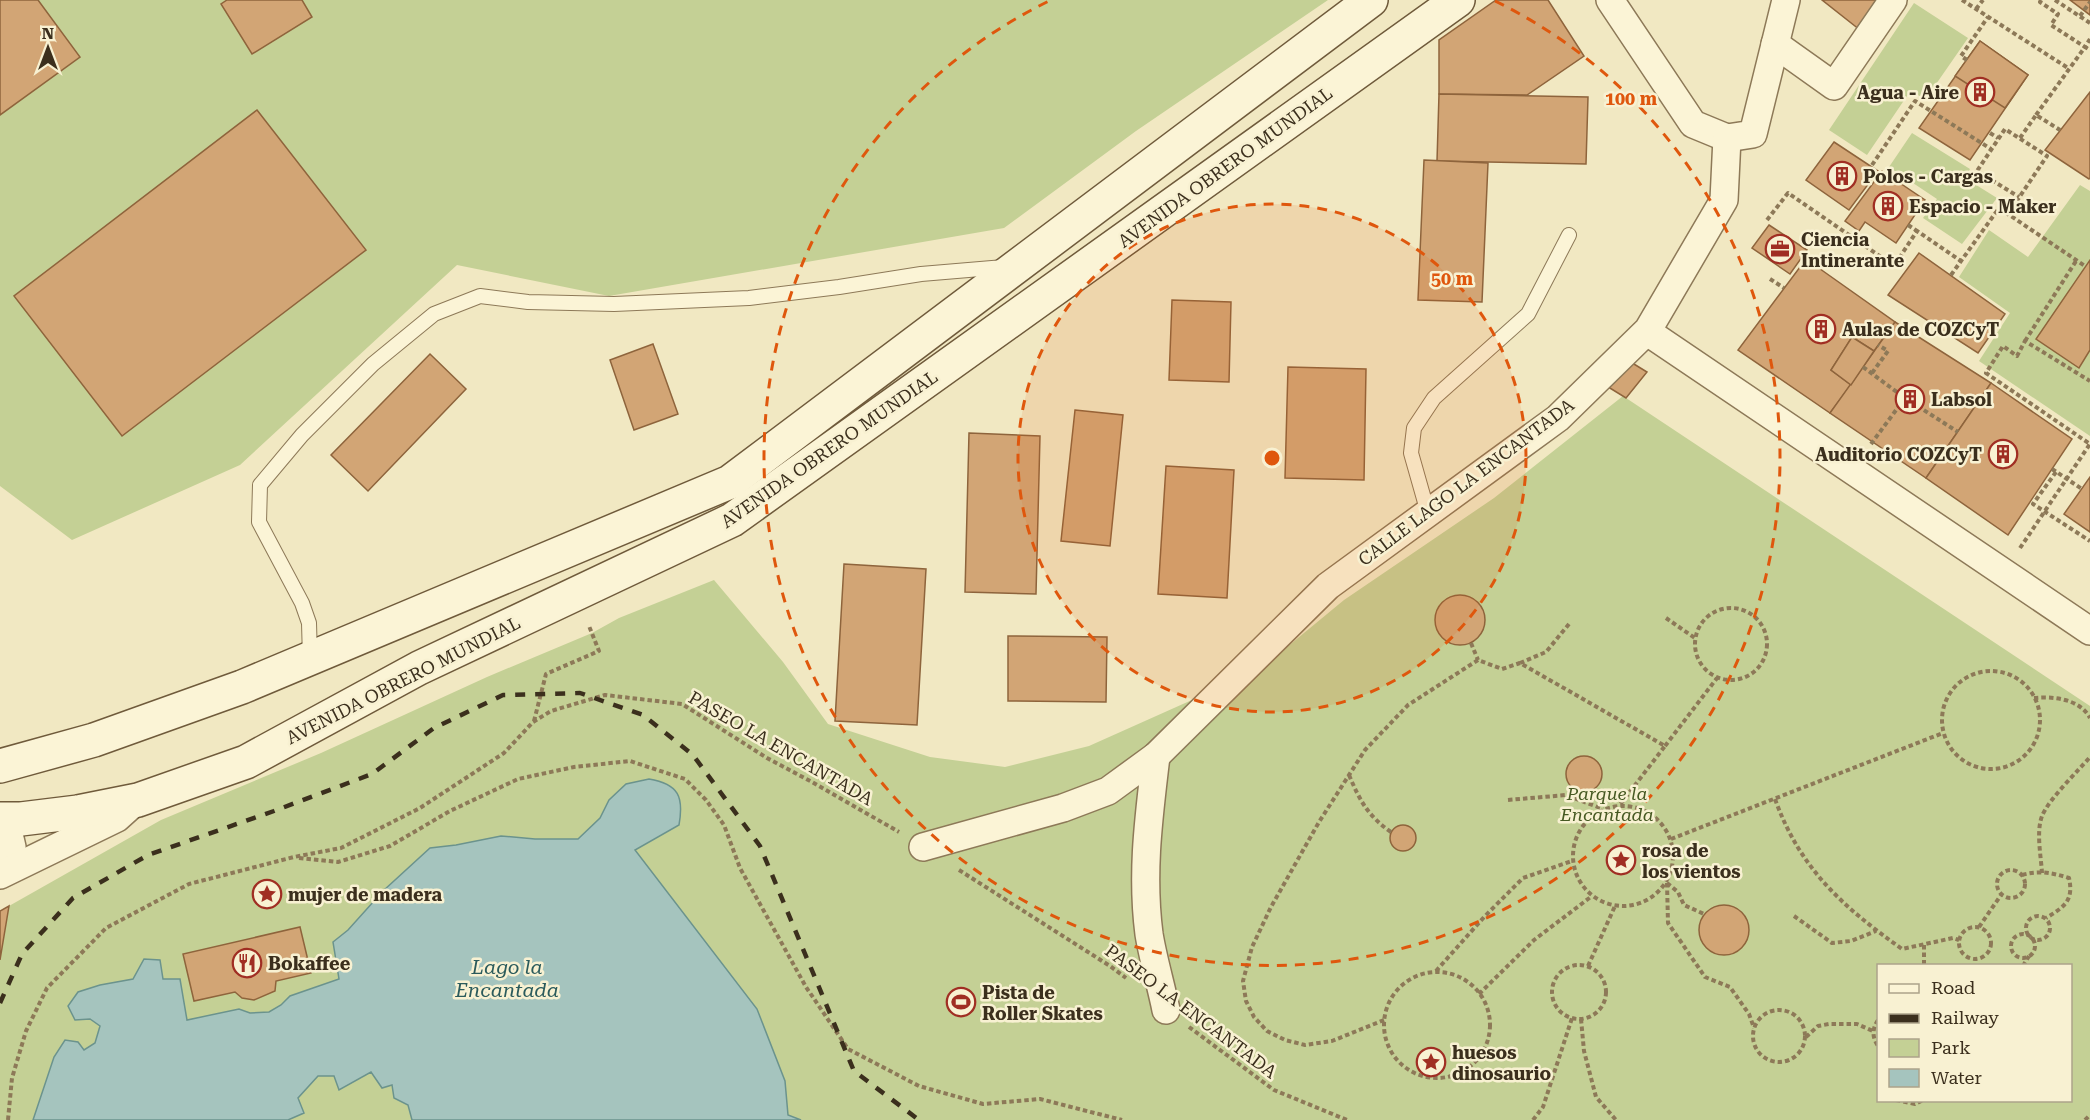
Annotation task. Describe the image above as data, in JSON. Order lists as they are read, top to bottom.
{
  "streets": {
    "main road": ["AVENIDA OBRERO MUNDIAL"],
    "street": ["CALLE LAGO LA ENCANTADA"],
    "path": ["PASEO LA ENCANTADA"]
  },
  "crossings": [
    ["CALLE LAGO LA ENCANTADA", "PASEO LA ENCANTADA"]
  ],
  "water": ["Lago la Encantada"],
  "parks": ["Parque la Encantada"],
  "places": {
    "building": [
      "Agua - Aire",
      "Polos - Cargas",
      "Espacio - Maker",
      "Aulas de COZCyT",
      "Labsol",
      "Auditorio COZCyT"
    ],
    "office": ["Ciencia Intinerante"],
    "place": ["rosa de los vientos", "mujer de madera", "huesos dinosaurio"],
    "restaurant": ["Bokaffee"],
    "sports": ["Pista de Roller Skates"]
  },
  "legend": [
    "Road",
    "Railway",
    "Park",
    "Water"
  ],
  "north": "top",
  "rings": ["100 m", "50 m"]
}
